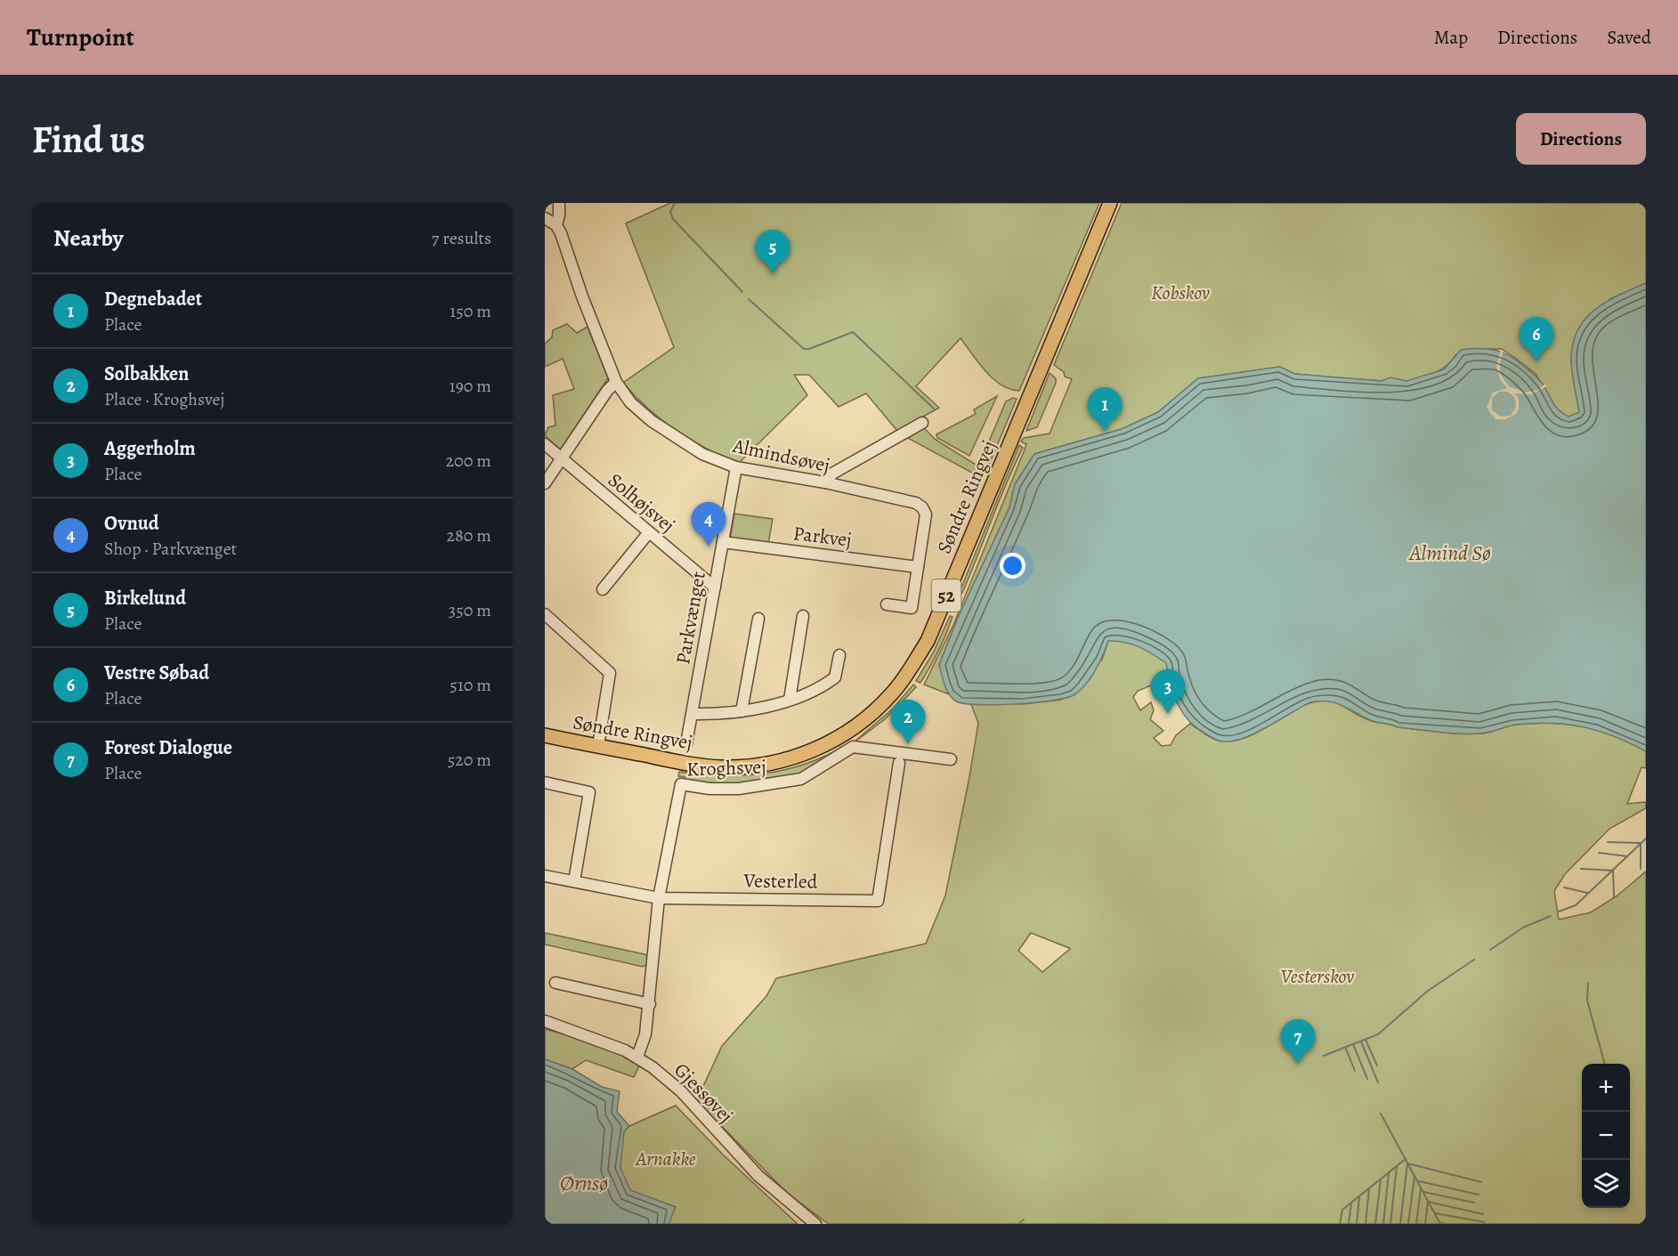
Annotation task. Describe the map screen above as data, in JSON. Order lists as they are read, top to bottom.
{
  "streets": {
    "main road": ["Søndre Ringvej", "52"],
    "street": [
      "Almindsøvej",
      "Solhøjsvej",
      "Parkvej",
      "Parkvænget",
      "Kroghsvej",
      "Vesterled",
      "Gjessøvej"
    ]
  },
  "crossings": [
    ["Almindsøvej", "Parkvej"],
    ["Almindsøvej", "Parkvænget"],
    ["Solhøjsvej", "Parkvænget"],
    ["Parkvej", "Parkvænget"],
    ["Kroghsvej", "Vesterled"],
    ["Kroghsvej", "Gjessøvej"]
  ],
  "water": ["Almind Sø", "Ørnsø"],
  "parks": ["Kobskov", "Vesterskov", "Arnakke"],
  "page": {
    "header": "Turnpoint",
    "nav": ["Map", "Directions", "Saved"],
    "buttons": "Directions",
    "title": "Find us",
    "heading": ["Nearby", "7 results"],
    "pins": [
      "5",
      "6",
      "1",
      "4",
      "3",
      "2",
      "7"
    ],
    "list": [
      {
        "mark": "1",
        "name": "Degnebadet",
        "note": "Place",
        "value": "150 m"
      },
      {
        "mark": "2",
        "name": "Solbakken",
        "note": "Place · Kroghsvej",
        "value": "190 m"
      },
      {
        "mark": "3",
        "name": "Aggerholm",
        "note": "Place",
        "value": "200 m"
      },
      {
        "mark": "4",
        "name": "Ovnud",
        "note": "Shop · Parkvænget",
        "value": "280 m"
      },
      {
        "mark": "5",
        "name": "Birkelund",
        "note": "Place",
        "value": "350 m"
      },
      {
        "mark": "6",
        "name": "Vestre Søbad",
        "note": "Place",
        "value": "510 m"
      },
      {
        "mark": "7",
        "name": "Forest Dialogue",
        "note": "Place",
        "value": "520 m"
      }
    ],
    "map_buttons": ["+", "−"]
  }
}
